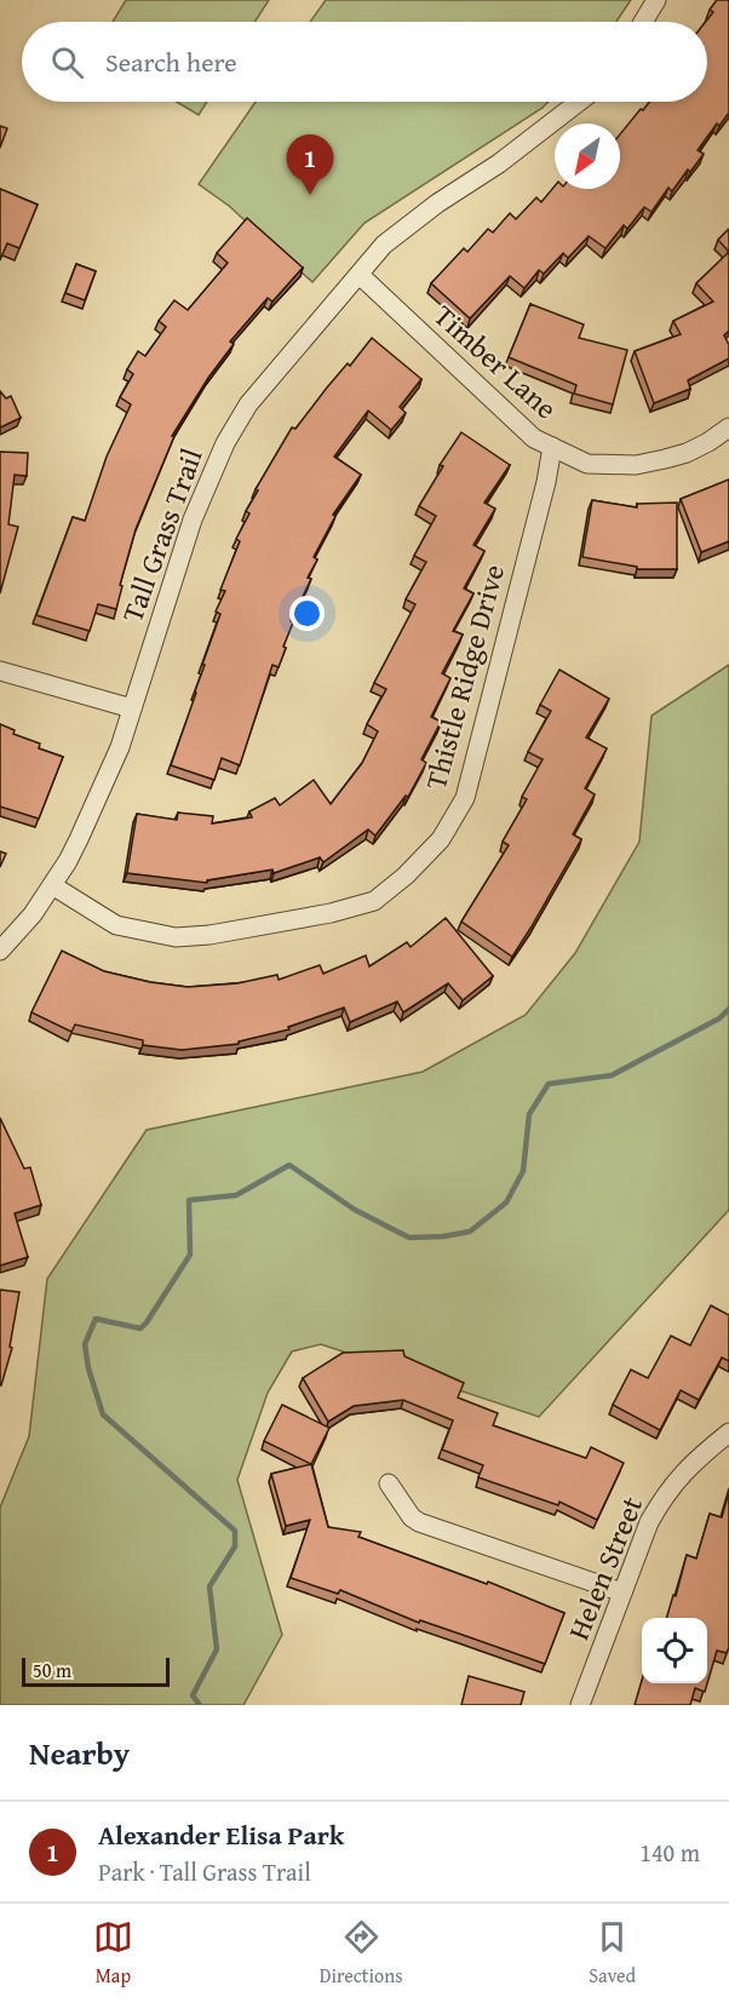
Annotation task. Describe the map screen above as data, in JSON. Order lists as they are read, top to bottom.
{
  "streets": {
    "street": [
      "Timber Lane",
      "Tall Grass Trail",
      "Thistle Ridge Drive",
      "Helen Street"
    ]
  },
  "crossings": [
    ["Timber Lane", "Tall Grass Trail"],
    ["Timber Lane", "Thistle Ridge Drive"],
    ["Tall Grass Trail", "Thistle Ridge Drive"]
  ],
  "scale_bar": "50 m",
  "north": "bottom left",
  "page": {
    "search": "Search here",
    "pins": "1",
    "scale": "50 m",
    "heading": "Nearby",
    "list": [
      {
        "mark": "1",
        "name": "Alexander Elisa Park",
        "note": "Park · Tall Grass Trail",
        "value": "140 m"
      }
    ],
    "nav": ["Map", "Directions", "Saved"]
  }
}
